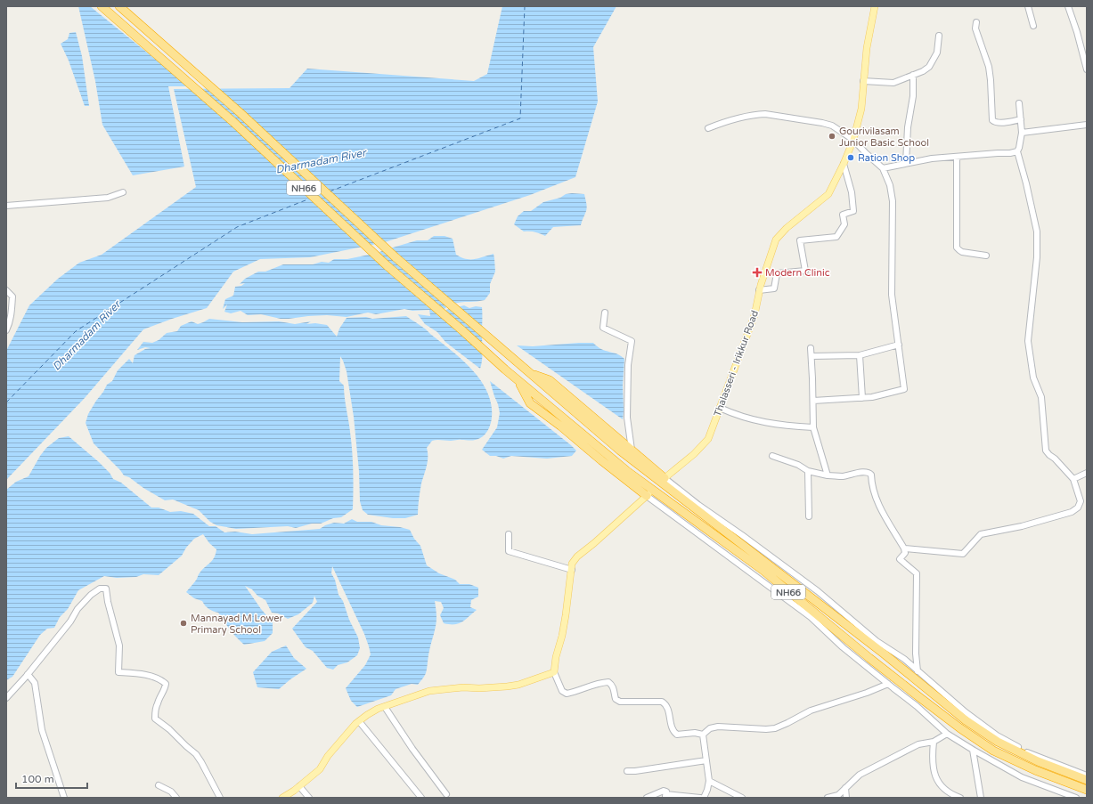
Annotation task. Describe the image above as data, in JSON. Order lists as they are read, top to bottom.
{
  "streets": {
    "highway": ["NH66"],
    "main road": ["Thalasseri - Irikkur Road"]
  },
  "water": ["Dharmadam River"],
  "places": {
    "other": ["Gourivilasam Junior Basic School", "Ration Shop", "Mannayad M Lower Primary School"],
    "health": ["Modern Clinic"]
  },
  "scale_bar": "100 m"
}
